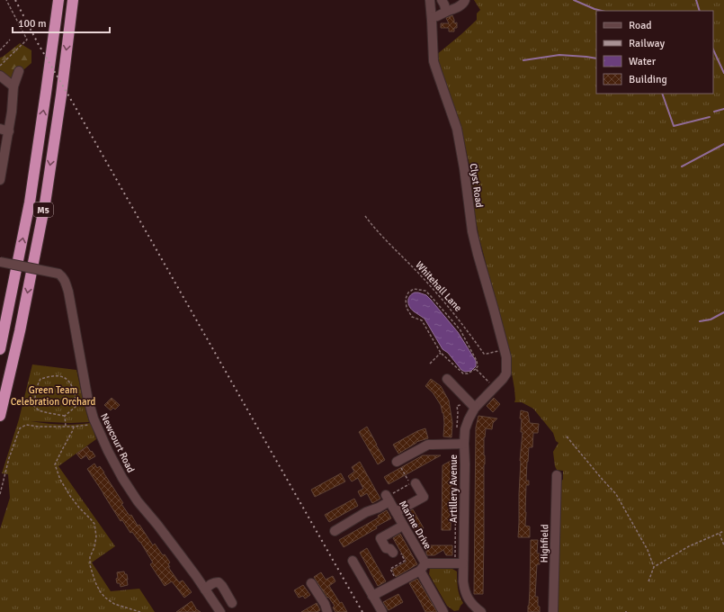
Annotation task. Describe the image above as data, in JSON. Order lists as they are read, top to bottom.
{
  "streets": {
    "highway": ["M5"],
    "street": [
      "Clyst Road",
      "Newcourt Road",
      "Artillery Avenue",
      "Marine Drive",
      "Highfield"
    ],
    "path": ["Whitehall Lane"]
  },
  "crossings": [
    ["Clyst Road", "Whitehall Lane"],
    ["Clyst Road", "Artillery Avenue"],
    ["Artillery Avenue", "Marine Drive"]
  ],
  "parks": ["Green Team Celebration Orchard"],
  "legend": [
    "Road",
    "Railway",
    "Water",
    "Building"
  ],
  "scale_bar": "100 m"
}
